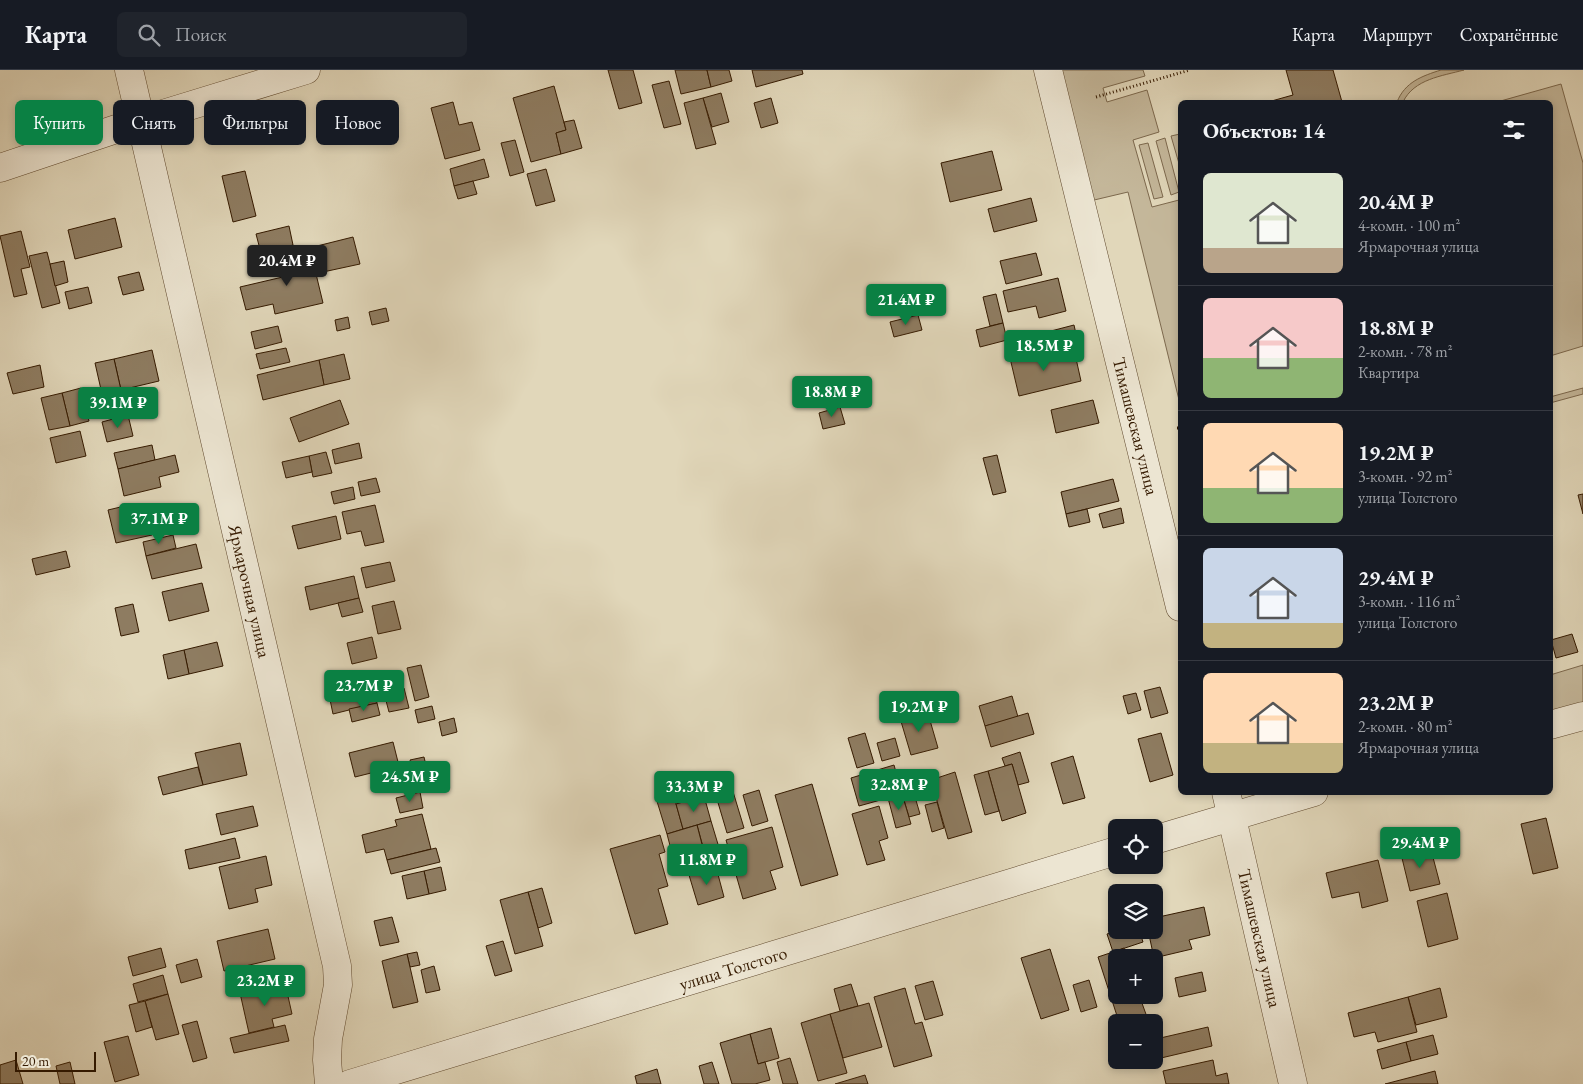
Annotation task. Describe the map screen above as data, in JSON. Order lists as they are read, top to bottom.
{
  "streets": {
    "street": ["Тимашевская улица", "Ярмарочная улица", "улица Толстого"]
  },
  "scale_bar": "20 m",
  "page": {
    "header": "Карта",
    "search": "Поиск",
    "nav": ["Карта", "Маршрут", "Сохранённые"],
    "chip": [
      "Купить",
      "Снять",
      "Фильтры",
      "Новое"
    ],
    "heading": "Объектов: 14",
    "list": [
      {
        "name": "20.4M ₽",
        "note": "4-комн. · 100 m² · Ярмарочная улица"
      },
      {
        "name": "18.8M ₽",
        "note": "2-комн. · 78 m² · Квартира"
      },
      {
        "name": "19.2M ₽",
        "note": "3-комн. · 92 m² · улица Толстого"
      },
      {
        "name": "29.4M ₽",
        "note": "3-комн. · 116 m² · улица Толстого"
      },
      {
        "name": "23.2M ₽",
        "note": "2-комн. · 80 m² · Ярмарочная улица"
      }
    ],
    "price": [
      "20.4M ₽",
      "21.4M ₽",
      "18.5M ₽",
      "18.8M ₽",
      "39.1M ₽",
      "37.1M ₽",
      "23.7M ₽",
      "19.2M ₽",
      "24.5M ₽",
      "32.8M ₽",
      "33.3M ₽",
      "29.4M ₽",
      "11.8M ₽",
      "23.2M ₽"
    ],
    "map_buttons": ["+", "−"],
    "scale": "20 m"
  }
}
